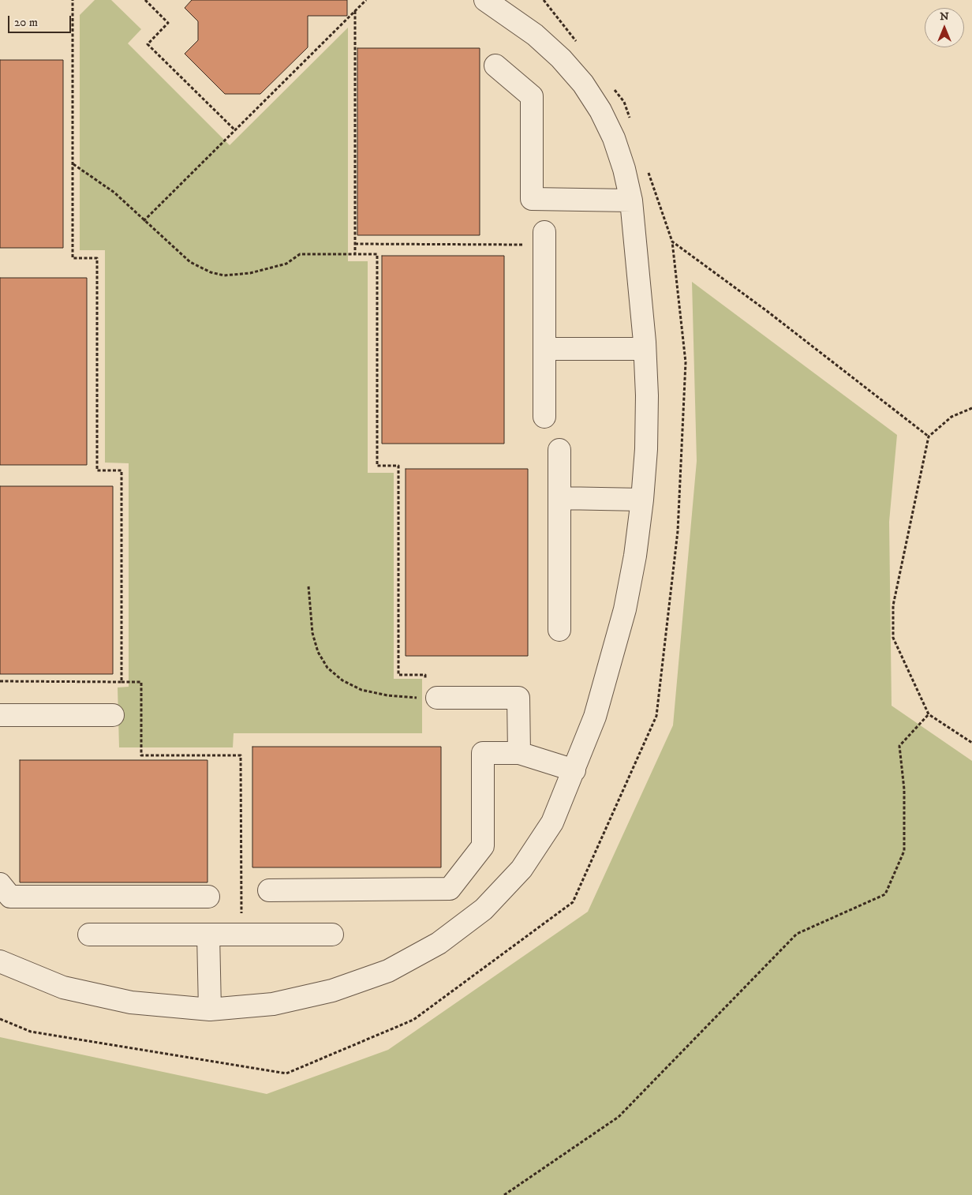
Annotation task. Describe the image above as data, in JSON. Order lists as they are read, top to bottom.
{
  "scale_bar": "20 m",
  "north": "top"
}
